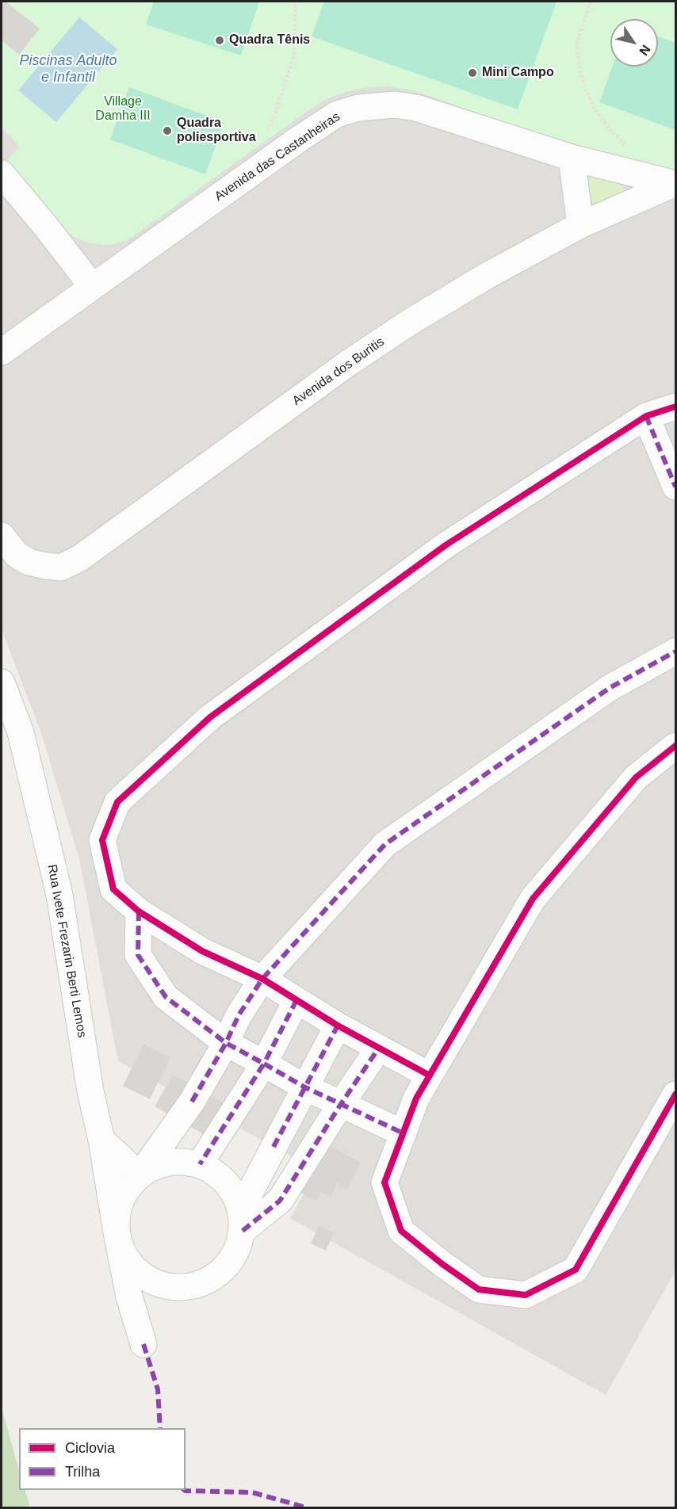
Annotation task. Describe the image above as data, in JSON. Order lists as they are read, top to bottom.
{
  "streets": {
    "street": ["Avenida das Castanheiras", "Avenida dos Buritis", "Rua Ivete Frezarin Berti Lemos"]
  },
  "crossings": [
    ["Avenida das Castanheiras", "Avenida dos Buritis"]
  ],
  "water": ["Piscinas Adulto e Infantil"],
  "parks": ["Village Damha III"],
  "places": ["Quadra Tênis", "Mini Campo", "Quadra poliesportiva"],
  "legend": ["Ciclovia", "Trilha"],
  "north": "bottom right"
}
